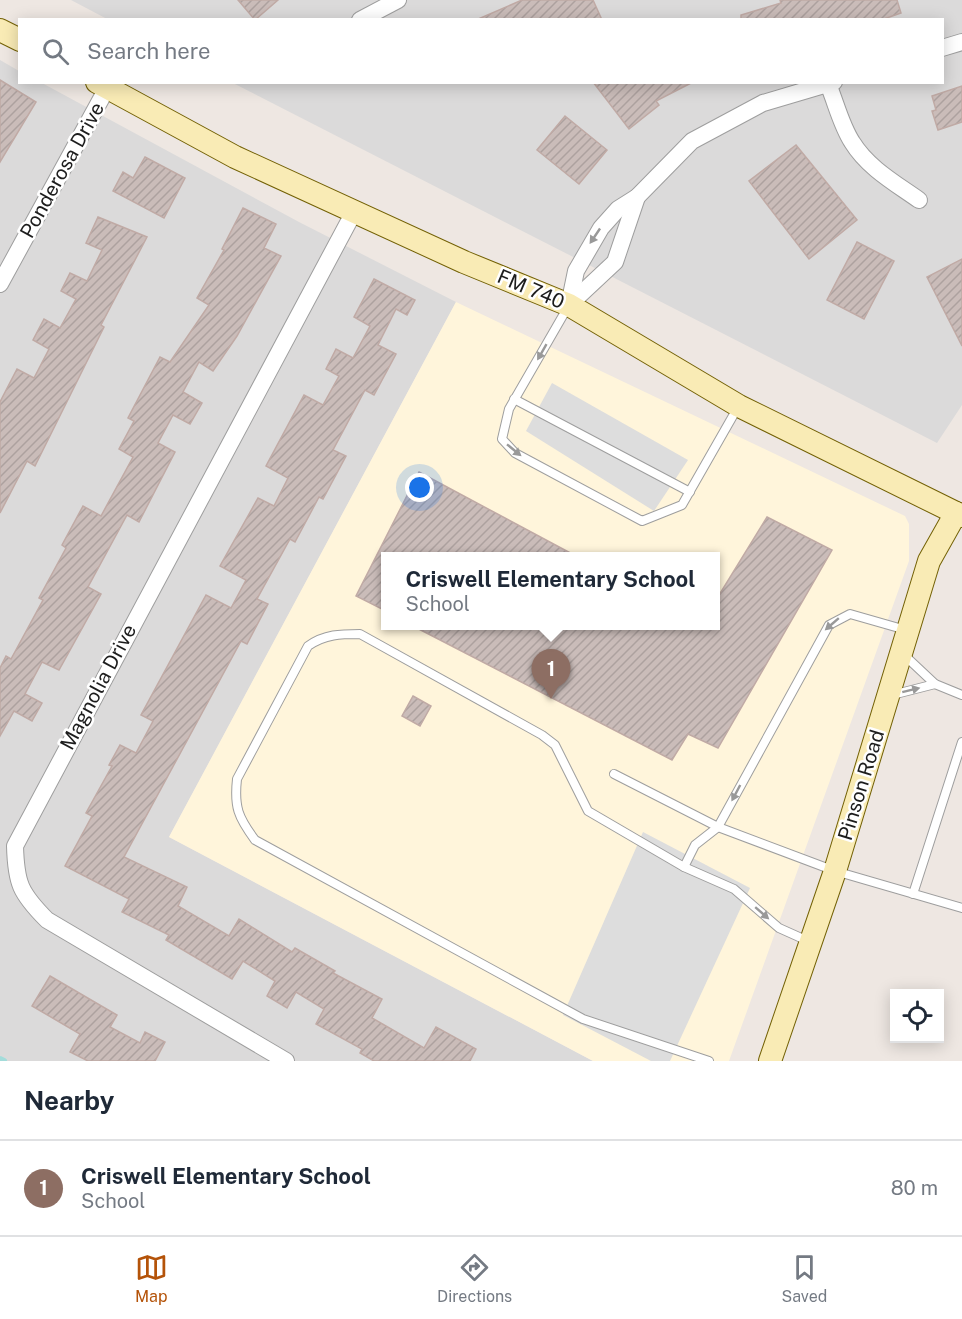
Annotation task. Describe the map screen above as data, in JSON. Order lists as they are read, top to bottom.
{
  "streets": {
    "main road": ["FM 740", "Pinson Road"],
    "street": ["Ponderosa Drive", "Magnolia Drive"]
  },
  "crossings": [
    ["Ponderosa Drive", "FM 740"],
    ["FM 740", "Magnolia Drive"],
    ["FM 740", "Pinson Road"]
  ],
  "page": {
    "search": "Search here",
    "popup": ["Criswell Elementary School", "School"],
    "pins": "1",
    "heading": "Nearby",
    "list": [
      {
        "mark": "1",
        "name": "Criswell Elementary School",
        "note": "School",
        "value": "80 m"
      }
    ],
    "nav": ["Map", "Directions", "Saved"]
  }
}
